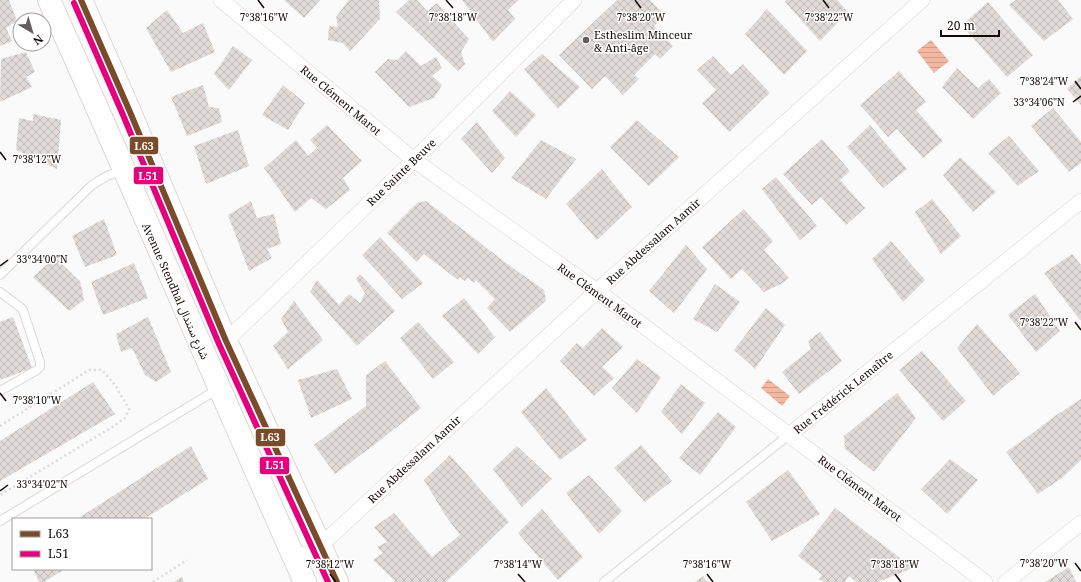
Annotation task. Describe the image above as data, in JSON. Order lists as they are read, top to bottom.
{
  "streets": {
    "main road": ["Avenue Stendhal شارع ستندال"],
    "street": [
      "Rue Clément Marot",
      "Rue Sainte Beuve",
      "Rue Abdessalam Aamir",
      "Rue Frédérick Lemaître"
    ]
  },
  "crossings": [
    ["Rue Clément Marot", "Rue Sainte Beuve"],
    ["Rue Clément Marot", "Rue Abdessalam Aamir"],
    ["Rue Clément Marot", "Rue Frédérick Lemaître"],
    ["Rue Abdessalam Aamir", "Avenue Stendhal شارع ستندال"]
  ],
  "places": ["Estheslim Minceur & Anti-âge"],
  "lines": ["transit line L63", "transit line L51"],
  "legend": ["L63", "L51"],
  "scale_bar": "20 m",
  "north": "bottom right",
  "coordinates": [
    "7°38'16\"W",
    "7°38'20\"W",
    "7°38'22\"W",
    "7°38'18\"W",
    "7°38'24\"W",
    "33°34'06\"N",
    "7°38'12\"W",
    "33°34'00\"N",
    "7°38'10\"W",
    "33°34'02\"N",
    "7°38'14\"W"
  ]
}
